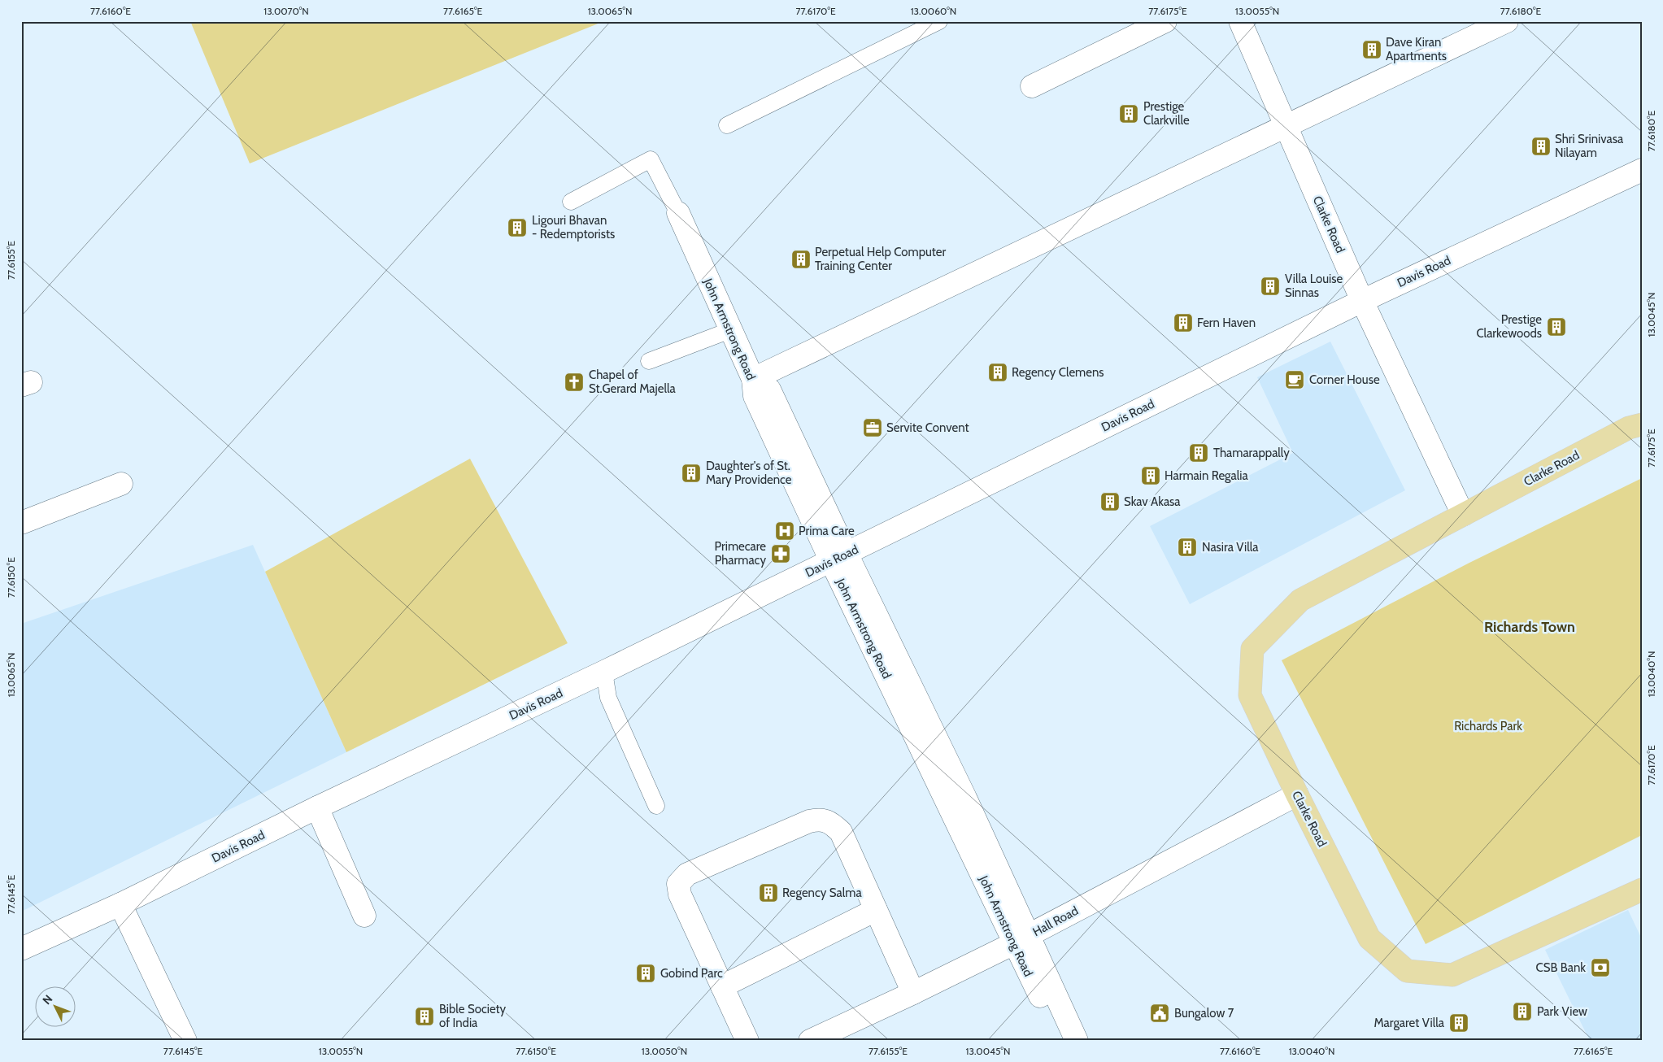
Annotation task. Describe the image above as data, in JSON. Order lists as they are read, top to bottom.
{
  "streets": {
    "main road": ["Clarke Road"],
    "street": ["Davis Road", "John Armstrong Road", "Hall Road"]
  },
  "crossings": [
    ["Clarke Road", "Davis Road"],
    ["Clarke Road", "Hall Road"],
    ["Davis Road", "John Armstrong Road"],
    ["John Armstrong Road", "Hall Road"]
  ],
  "districts": ["Richards Town"],
  "parks": ["Richards Park"],
  "places": {
    "building": [
      "Dave Kiran Apartments",
      "Prestige Clarkville",
      "Shri Srinivasa Nilayam",
      "Ligouri Bhavan - Redemptorists",
      "Perpetual Help Computer Training Center",
      "Villa Louise Sinnas",
      "Fern Haven",
      "Prestige Clarkewoods",
      "Regency Clemens",
      "Thamarappally",
      "Daughter's of St. Mary Providence",
      "Harmain Regalia",
      "Skav Akasa",
      "Nasira Villa",
      "Regency Salma",
      "Gobind Parc",
      "Park View",
      "Bible Society of India",
      "Margaret Villa"
    ],
    "cafe": ["Corner House"],
    "church": ["Chapel of St.Gerard Majella"],
    "office": ["Servite Convent"],
    "hospital": ["Prima Care"],
    "pharmacy": ["Primecare Pharmacy"],
    "bank": ["CSB Bank"],
    "public building": ["Bungalow 7"]
  },
  "north": "top left",
  "coordinates": [
    "77.6160°E",
    "13.0070°N",
    "77.6165°E",
    "13.0065°N",
    "77.6170°E",
    "13.0060°N",
    "77.6175°E",
    "13.0055°N",
    "77.6180°E",
    "77.6155°E",
    "13.0045°N",
    "77.6150°E",
    "13.0040°N",
    "77.6145°E",
    "13.0050°N"
  ]
}
